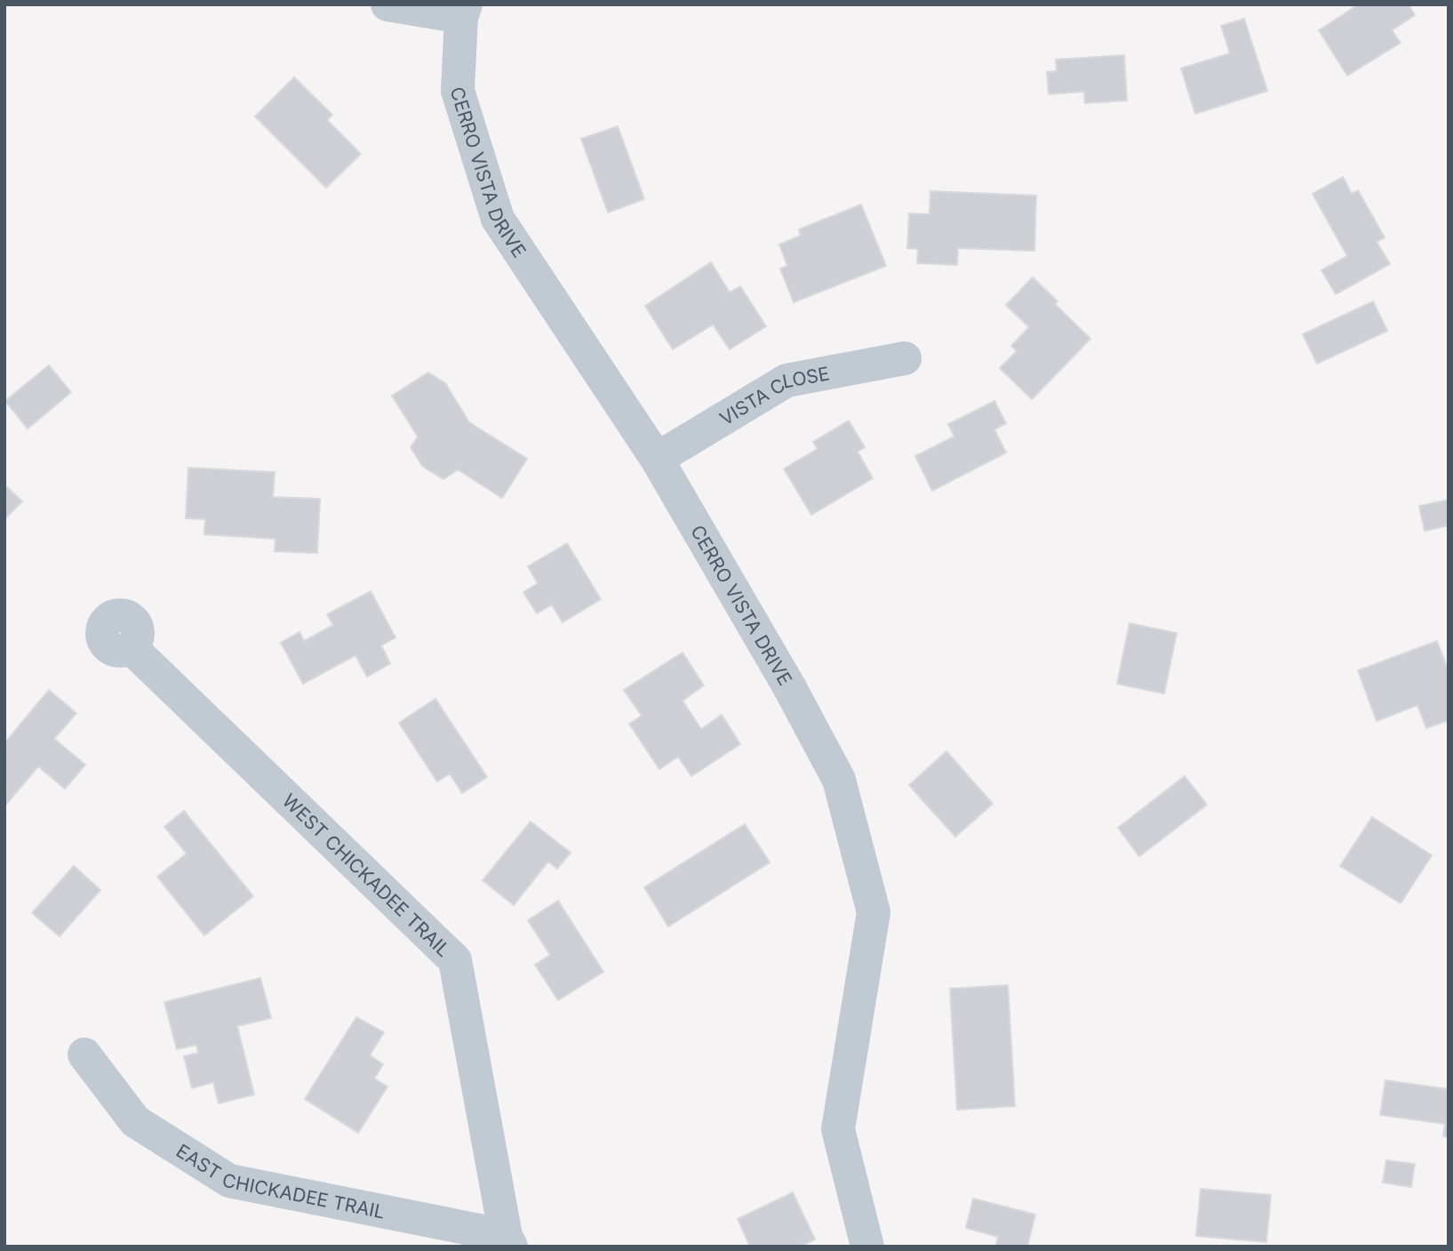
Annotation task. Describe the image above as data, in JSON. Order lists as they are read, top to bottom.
{
  "streets": {
    "street": [
      "CERRO VISTA DRIVE",
      "VISTA CLOSE",
      "WEST CHICKADEE TRAIL",
      "EAST CHICKADEE TRAIL"
    ]
  },
  "crossings": [
    ["CERRO VISTA DRIVE", "VISTA CLOSE"],
    ["WEST CHICKADEE TRAIL", "EAST CHICKADEE TRAIL"]
  ]
}
